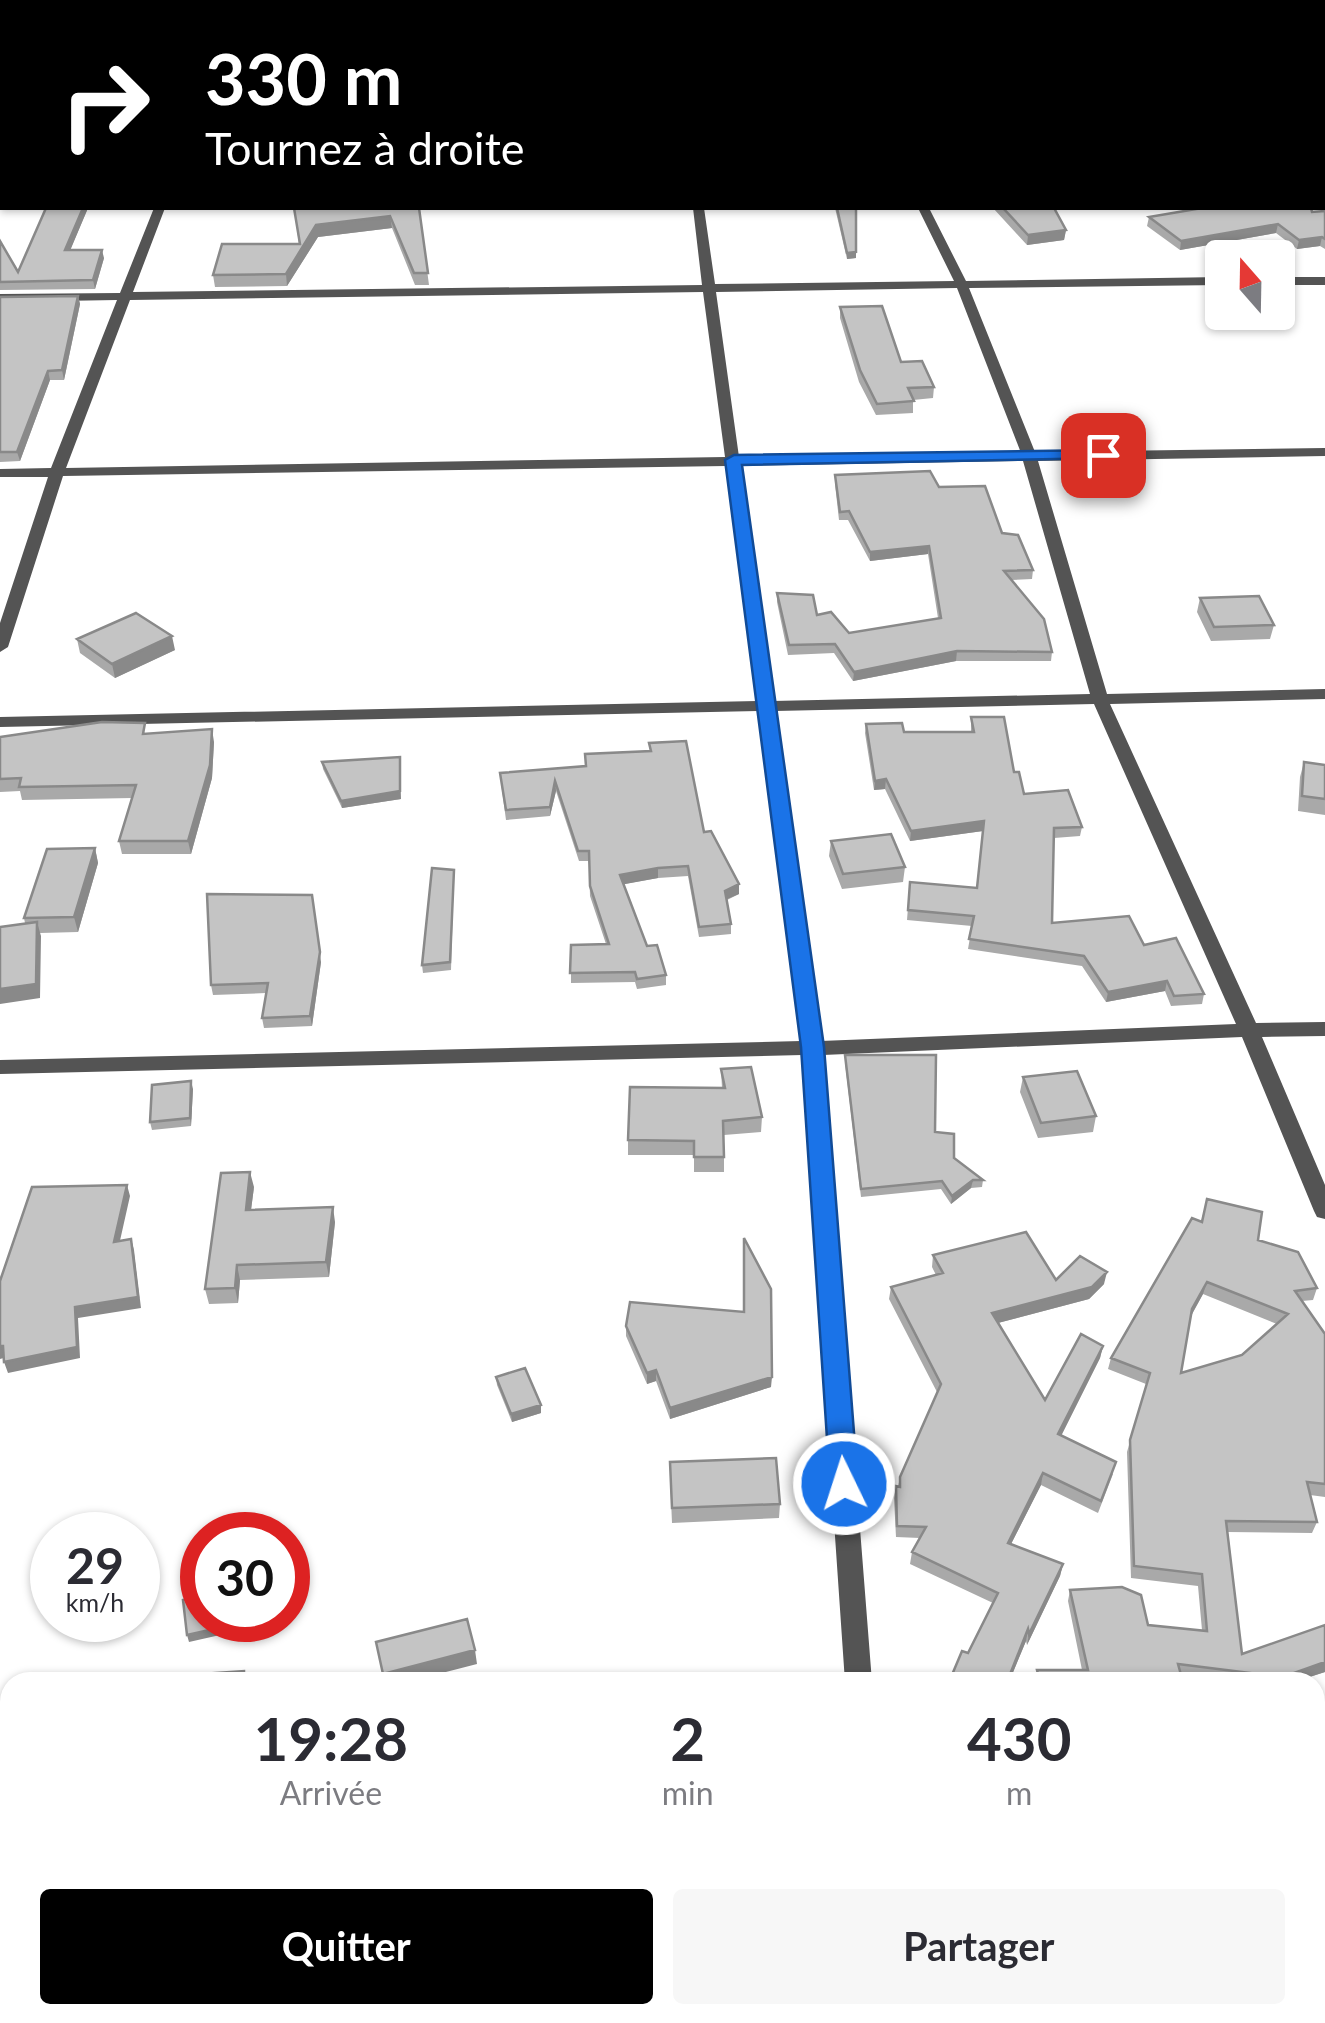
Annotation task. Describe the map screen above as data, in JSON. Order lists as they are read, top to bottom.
{
  "north": "top",
  "page": {
    "turn": ["330 m", "Tournez à droite"],
    "speed": "29 km/h",
    "limit": "30",
    "eta": [
      "19:28",
      "Arrivée",
      "2",
      "min",
      "430",
      "m"
    ],
    "buttons": ["Quitter", "Partager"]
  }
}
